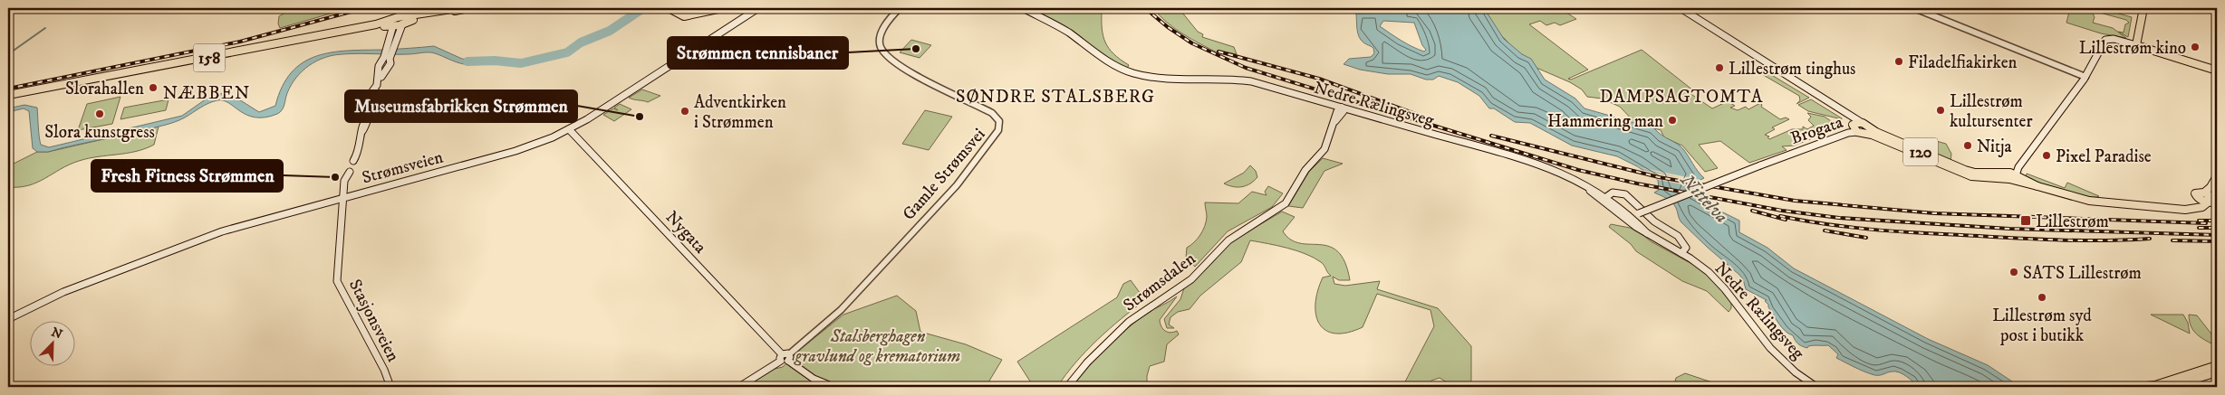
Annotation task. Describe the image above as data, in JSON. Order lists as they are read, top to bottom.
{
  "streets": {
    "main road": [
      "158",
      "Nedre Rælingsveg",
      "Brogata",
      "120",
      "Strømsveien",
      "Gamle Strømsvei",
      "Nygata",
      "Strømsdalen",
      "Stasjonsveien"
    ]
  },
  "crossings": [
    ["158", "Stasjonsveien"],
    ["Nedre Rælingsveg", "Brogata"],
    ["Nedre Rælingsveg", "Strømsdalen"],
    ["Brogata", "120"],
    ["Strømsveien", "Nygata"],
    ["Strømsveien", "Stasjonsveien"],
    ["Gamle Strømsvei", "Nygata"]
  ],
  "districts": ["NÆBBEN", "SØNDRE STALSBERG", "DAMPSAGTOMTA"],
  "water": ["Nittelva"],
  "parks": ["Stalsberghagen gravlund og krematorium"],
  "places": {
    "other": [
      "Lillestrøm kino",
      "Strømmen tennisbaner",
      "Filadelfiakirken",
      "Lillestrøm tinghus",
      "Slorahallen",
      "Lillestrøm kultursenter",
      "Adventkirken i Strømmen",
      "Slora kunstgress",
      "Museumsfabrikken Strømmen",
      "Hammering man",
      "Nitja",
      "Pixel Paradise",
      "Fresh Fitness Strømmen",
      "SATS Lillestrøm",
      "Lillestrøm syd post i butikk"
    ],
    "transit": ["Lillestrøm"]
  },
  "north": "top right"
}
